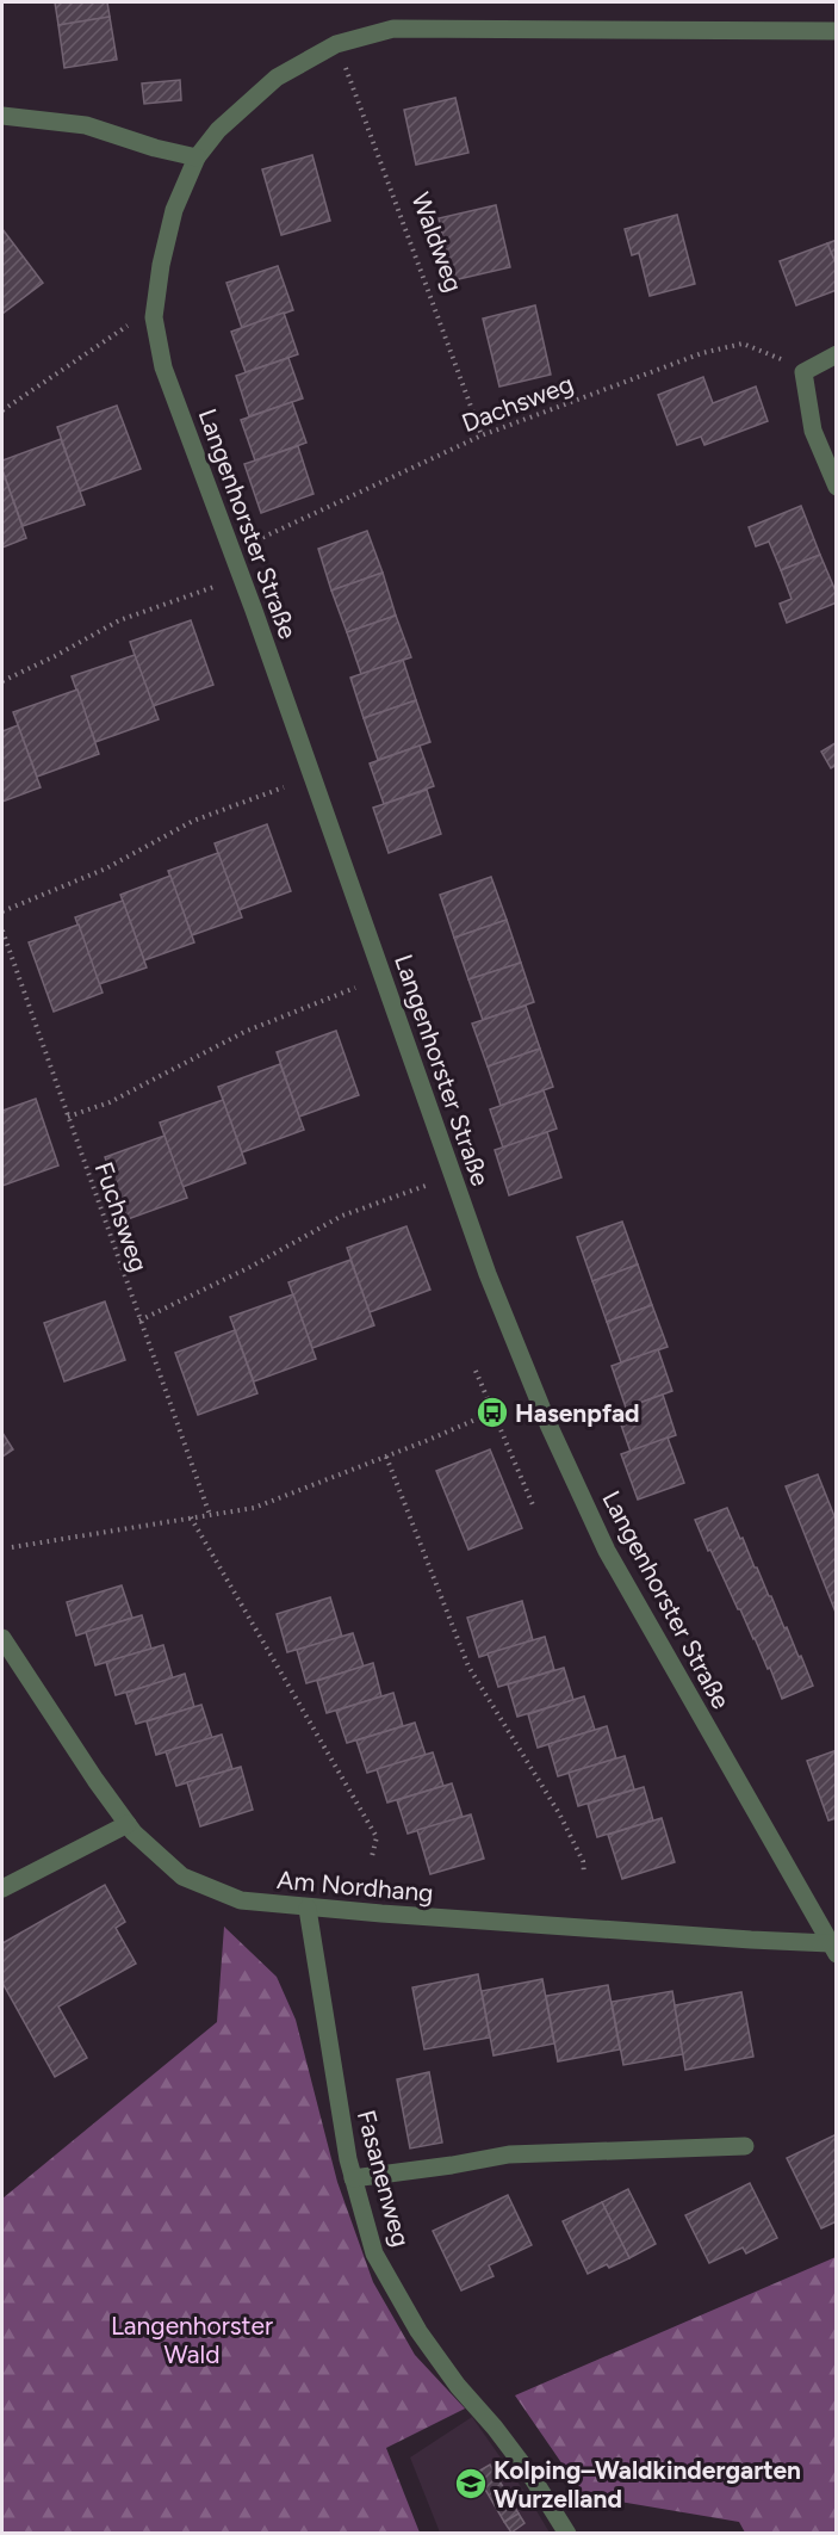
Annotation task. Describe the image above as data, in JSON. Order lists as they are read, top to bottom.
{
  "streets": {
    "street": ["Langenhorster Straße", "Am Nordhang", "Fasanenweg"],
    "path": ["Waldweg", "Dachsweg", "Fuchsweg"]
  },
  "crossings": [
    ["Waldweg", "Dachsweg"],
    ["Langenhorster Straße", "Am Nordhang"],
    ["Am Nordhang", "Fasanenweg"]
  ],
  "parks": ["Langenhorster Wald"],
  "places": {
    "bus stop": ["Hasenpfad"],
    "school or university": ["Kolping–Waldkindergarten Wurzelland"]
  }
}
